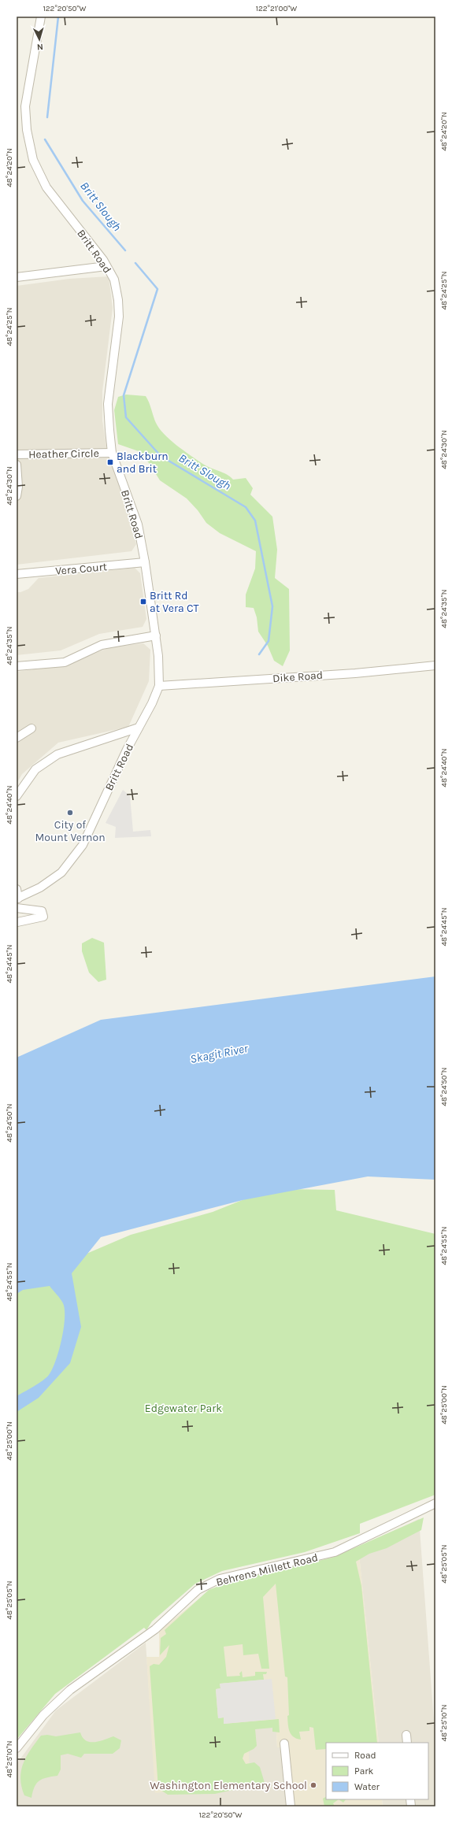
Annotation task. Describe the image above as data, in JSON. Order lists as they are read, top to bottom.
{
  "streets": {
    "street": [
      "Britt Road",
      "Heather Circle",
      "Vera Court",
      "Dike Road",
      "Behrens Millett Road"
    ]
  },
  "crossings": [
    ["Britt Road", "Heather Circle"],
    ["Britt Road", "Vera Court"],
    ["Britt Road", "Dike Road"]
  ],
  "water": ["Britt Slough", "Skagit River"],
  "parks": ["Edgewater Park"],
  "places": {
    "transit": ["Blackburn and Brit", "Britt Rd at Vera CT"],
    "other": ["City of Mount Vernon", "Washington Elementary School"]
  },
  "legend": ["Road", "Park", "Water"],
  "north": "bottom",
  "coordinates": [
    "122°20'50\"W",
    "122°21'00\"W",
    "48°24'20\"N",
    "48°24'25\"N",
    "48°24'30\"N",
    "48°24'35\"N",
    "48°24'40\"N",
    "48°24'45\"N",
    "48°24'50\"N",
    "48°24'55\"N",
    "48°25'00\"N",
    "48°25'05\"N",
    "48°25'10\"N"
  ]
}
